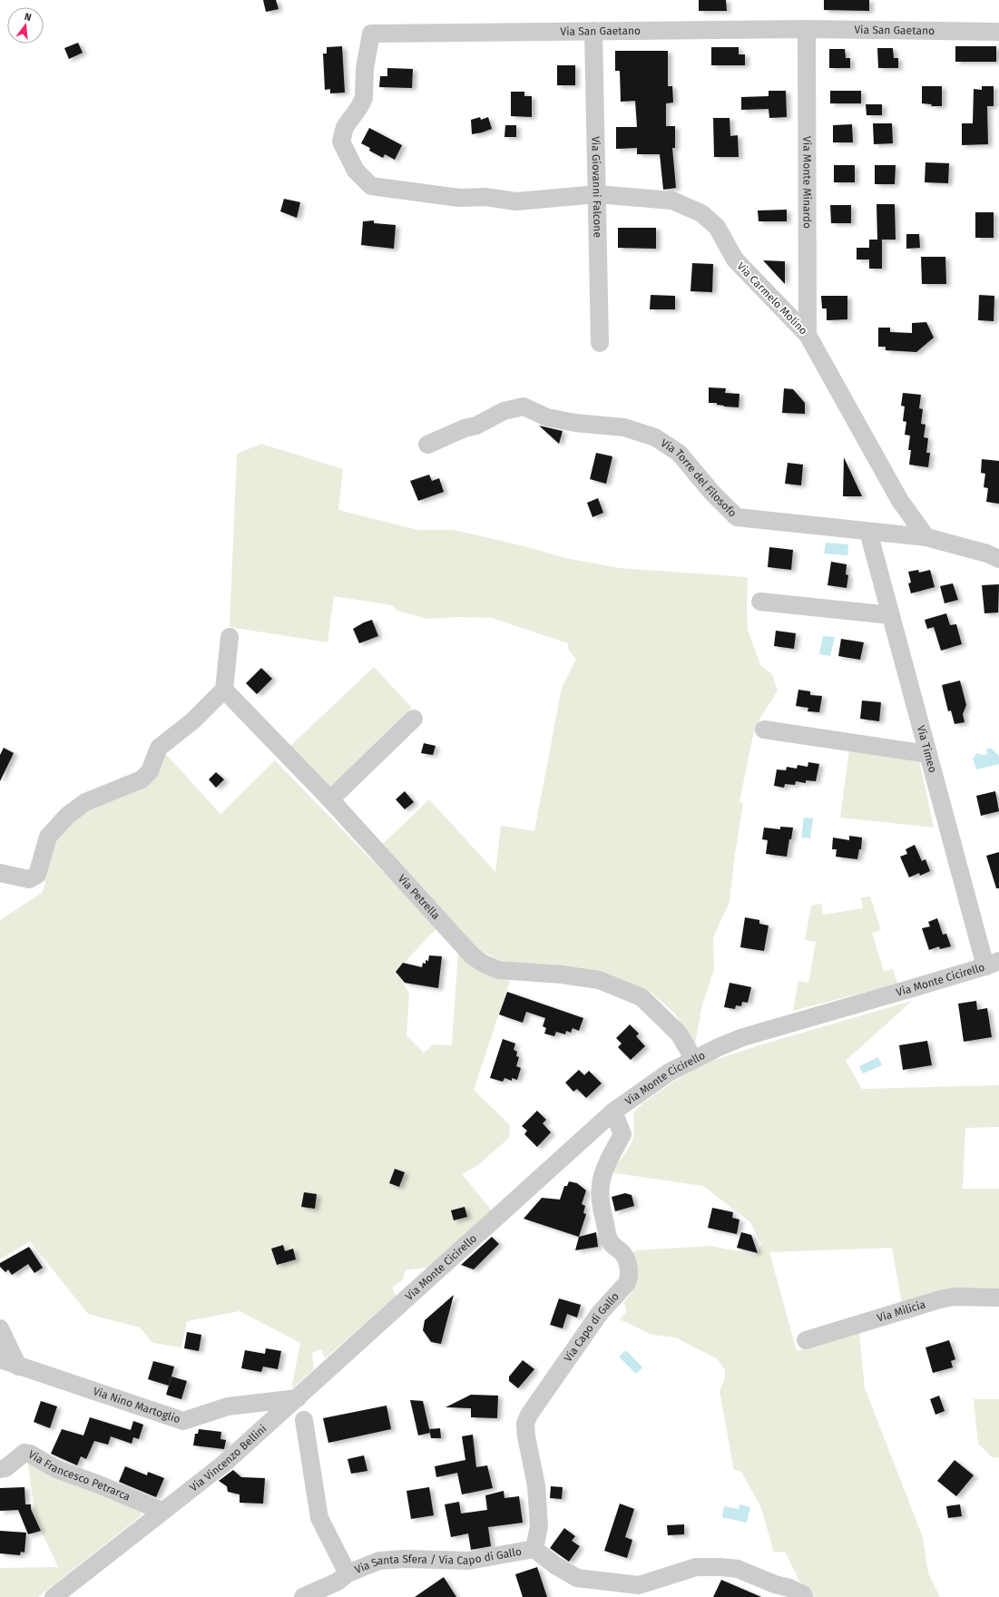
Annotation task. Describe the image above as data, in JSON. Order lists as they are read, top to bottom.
{
  "streets": {
    "street": [
      "Via San Gaetano",
      "Via Monte Minardo",
      "Via Giovanni Falcone",
      "Via Carmelo Molino",
      "Via Torre del Filosofo",
      "Via Timeo",
      "Via Petrella",
      "Via Monte Cicirello",
      "Via Milicia",
      "Via Capo di Gallo",
      "Via Nino Martoglio",
      "Via Vincenzo Bellini",
      "Via Francesco Petrarca",
      "Via Santa Sfera / Via Capo di Gallo"
    ]
  },
  "crossings": [
    ["Via San Gaetano", "Via Monte Minardo"],
    ["Via San Gaetano", "Via Giovanni Falcone"],
    ["Via San Gaetano", "Via Carmelo Molino"],
    ["Via Monte Minardo", "Via Carmelo Molino"],
    ["Via Giovanni Falcone", "Via Carmelo Molino"],
    ["Via Carmelo Molino", "Via Torre del Filosofo"],
    ["Via Torre del Filosofo", "Via Timeo"],
    ["Via Timeo", "Via Monte Cicirello"],
    ["Via Petrella", "Via Monte Cicirello"],
    ["Via Monte Cicirello", "Via Capo di Gallo"],
    ["Via Monte Cicirello", "Via Vincenzo Bellini"],
    ["Via Capo di Gallo", "Via Santa Sfera / Via Capo di Gallo"],
    ["Via Nino Martoglio", "Via Vincenzo Bellini"],
    ["Via Vincenzo Bellini", "Via Francesco Petrarca"]
  ],
  "north": "top"
}
